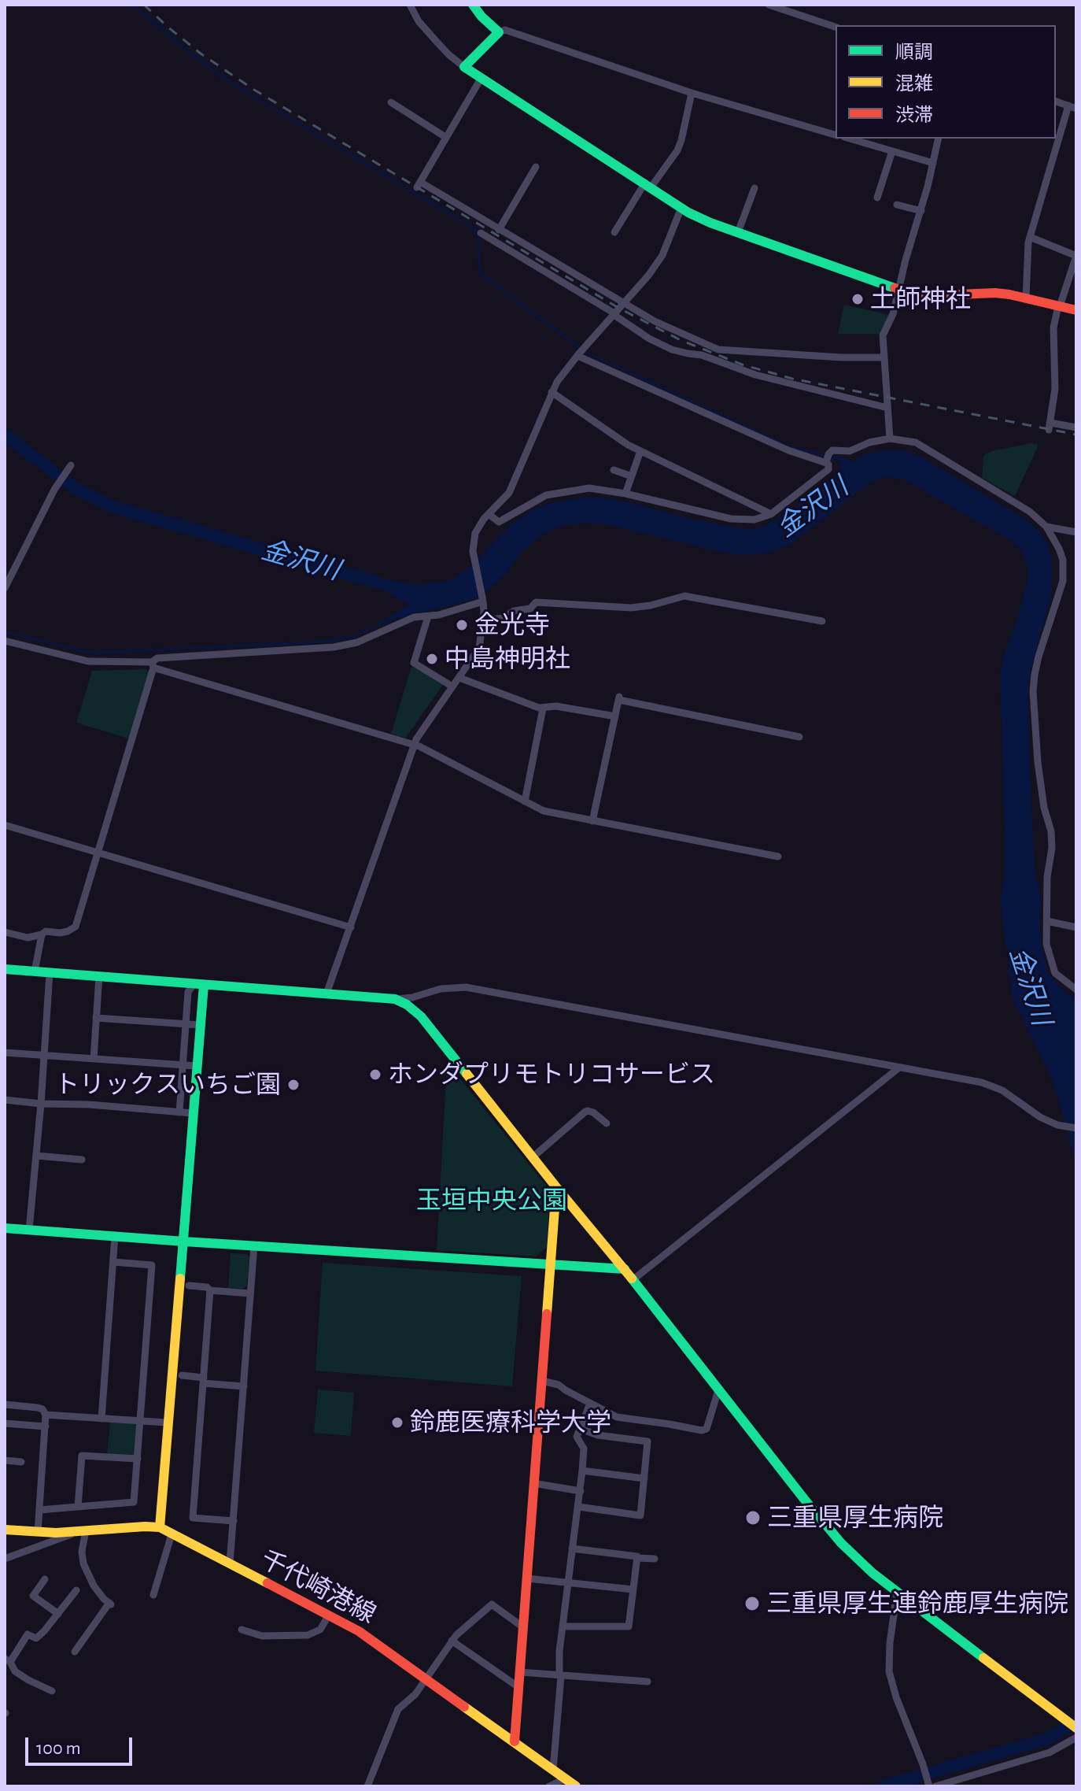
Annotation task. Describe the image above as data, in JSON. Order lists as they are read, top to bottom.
{
  "streets": {
    "street": ["千代崎港線"]
  },
  "water": ["金沢川"],
  "parks": ["玉垣中央公園"],
  "places": [
    "土師神社",
    "金光寺",
    "中島神明社",
    "ホンダプリモトリコサービス",
    "トリックスいちご園",
    "鈴鹿医療科学大学",
    "三重県厚生病院",
    "三重県厚生連鈴鹿厚生病院"
  ],
  "legend": ["順調", "混雑", "渋滞"],
  "scale_bar": "100 m"
}
